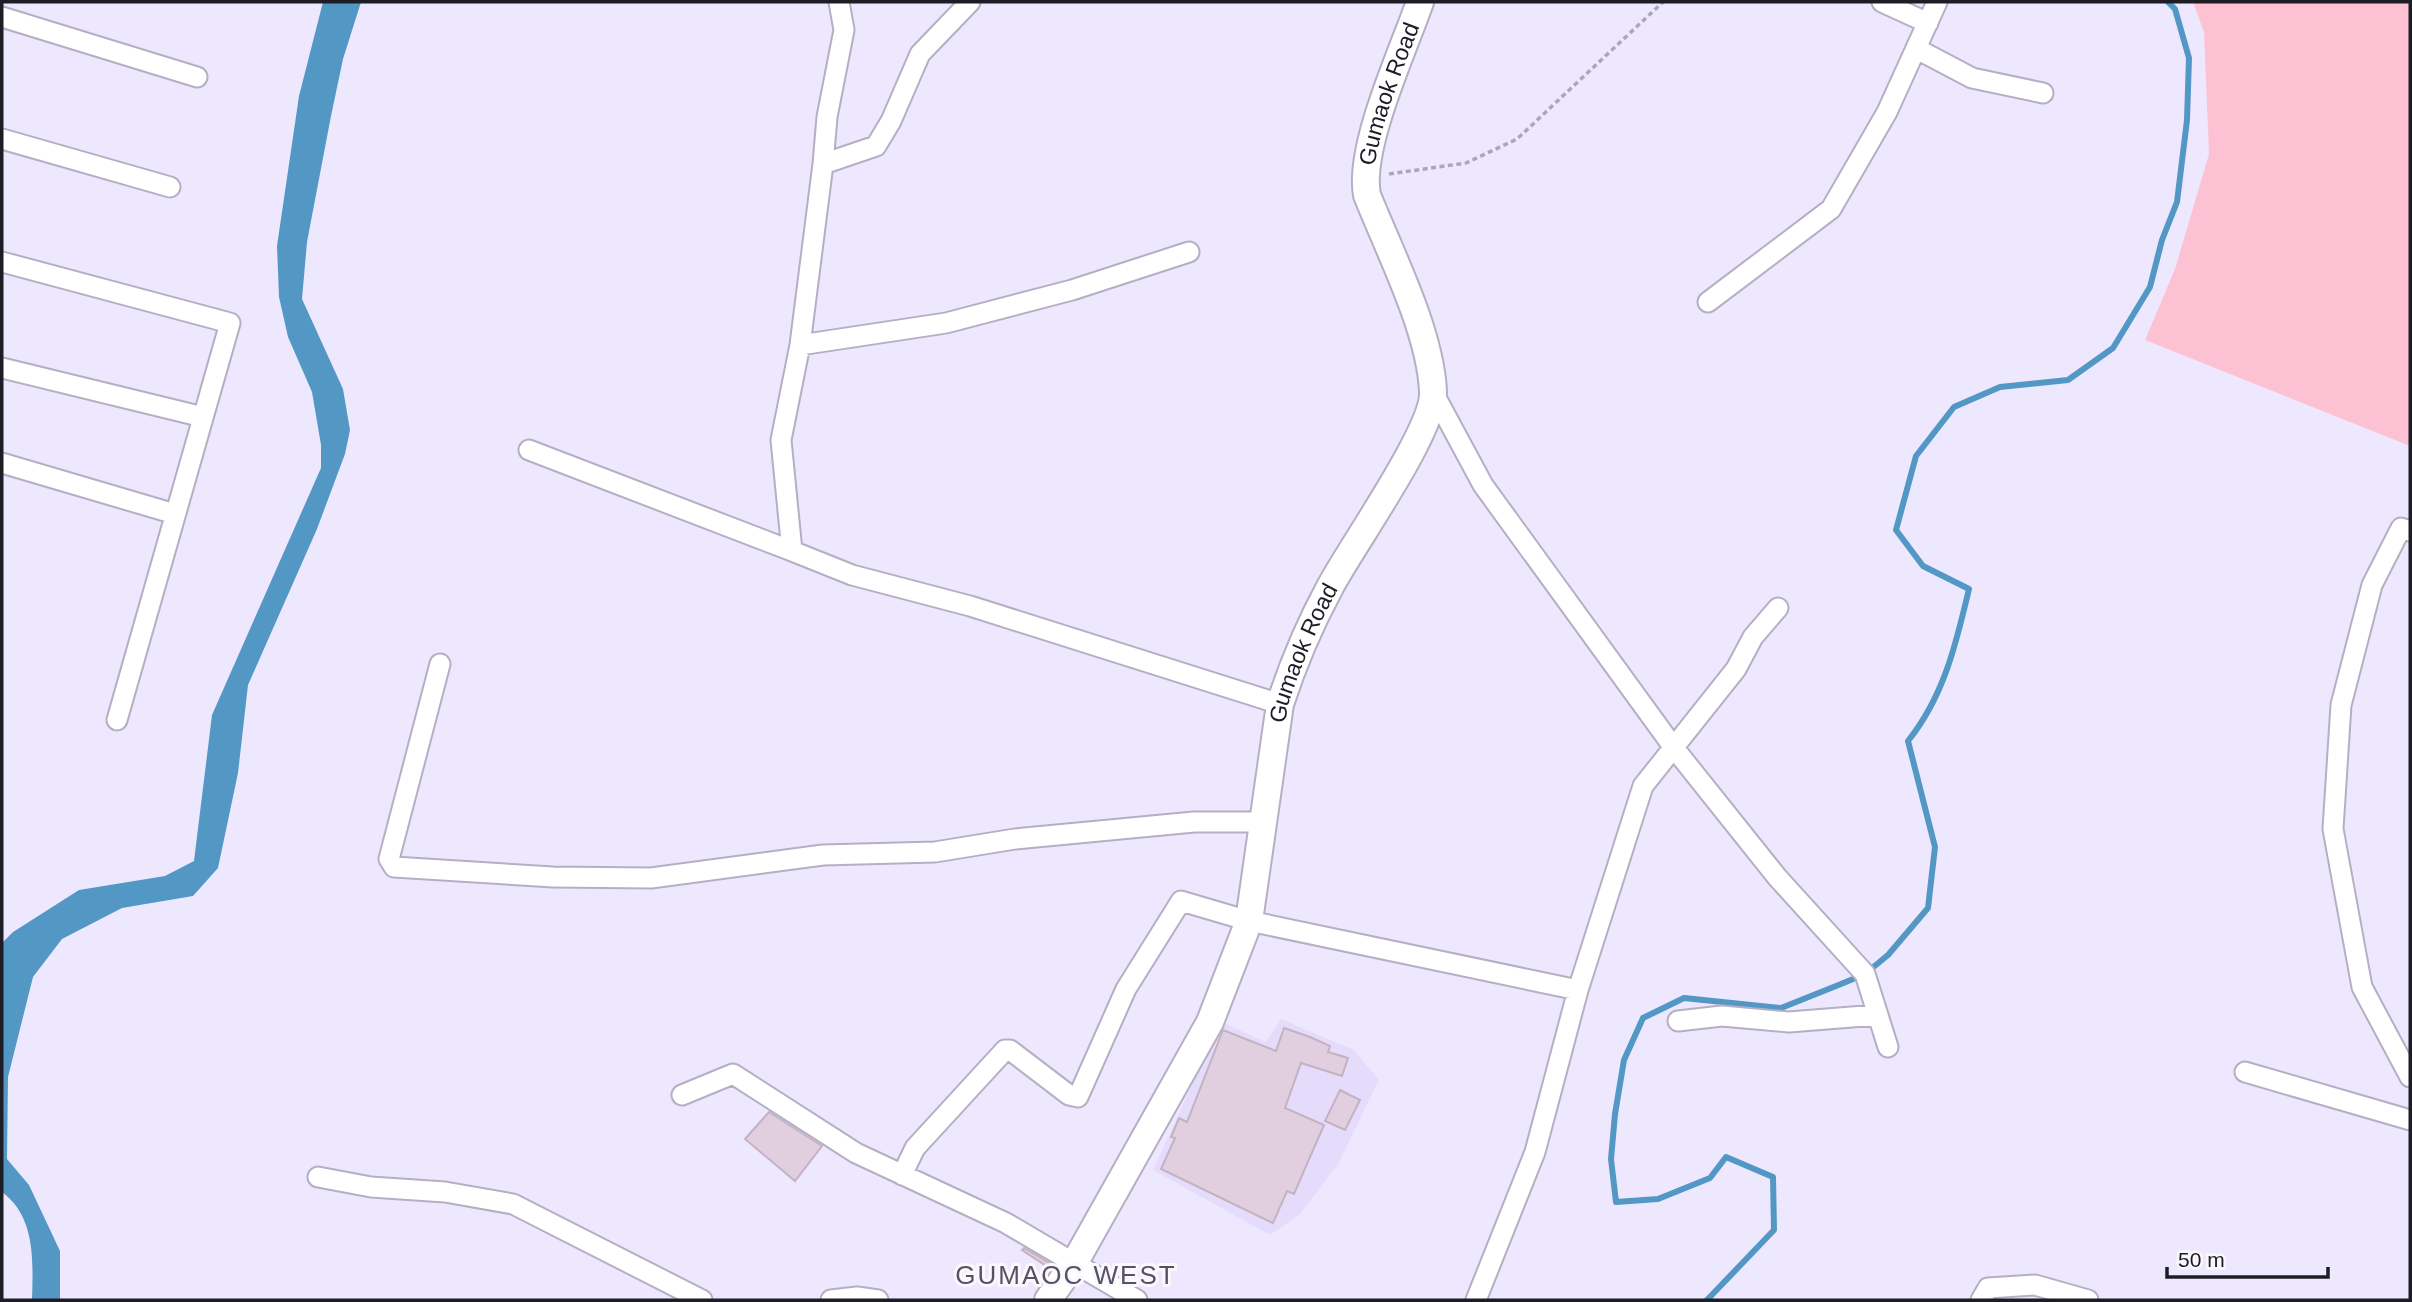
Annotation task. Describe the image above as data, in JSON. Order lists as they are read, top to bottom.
{
  "streets": {
    "street": ["Gumaok Road"]
  },
  "districts": ["GUMAOC WEST"],
  "scale_bar": "50 m"
}
